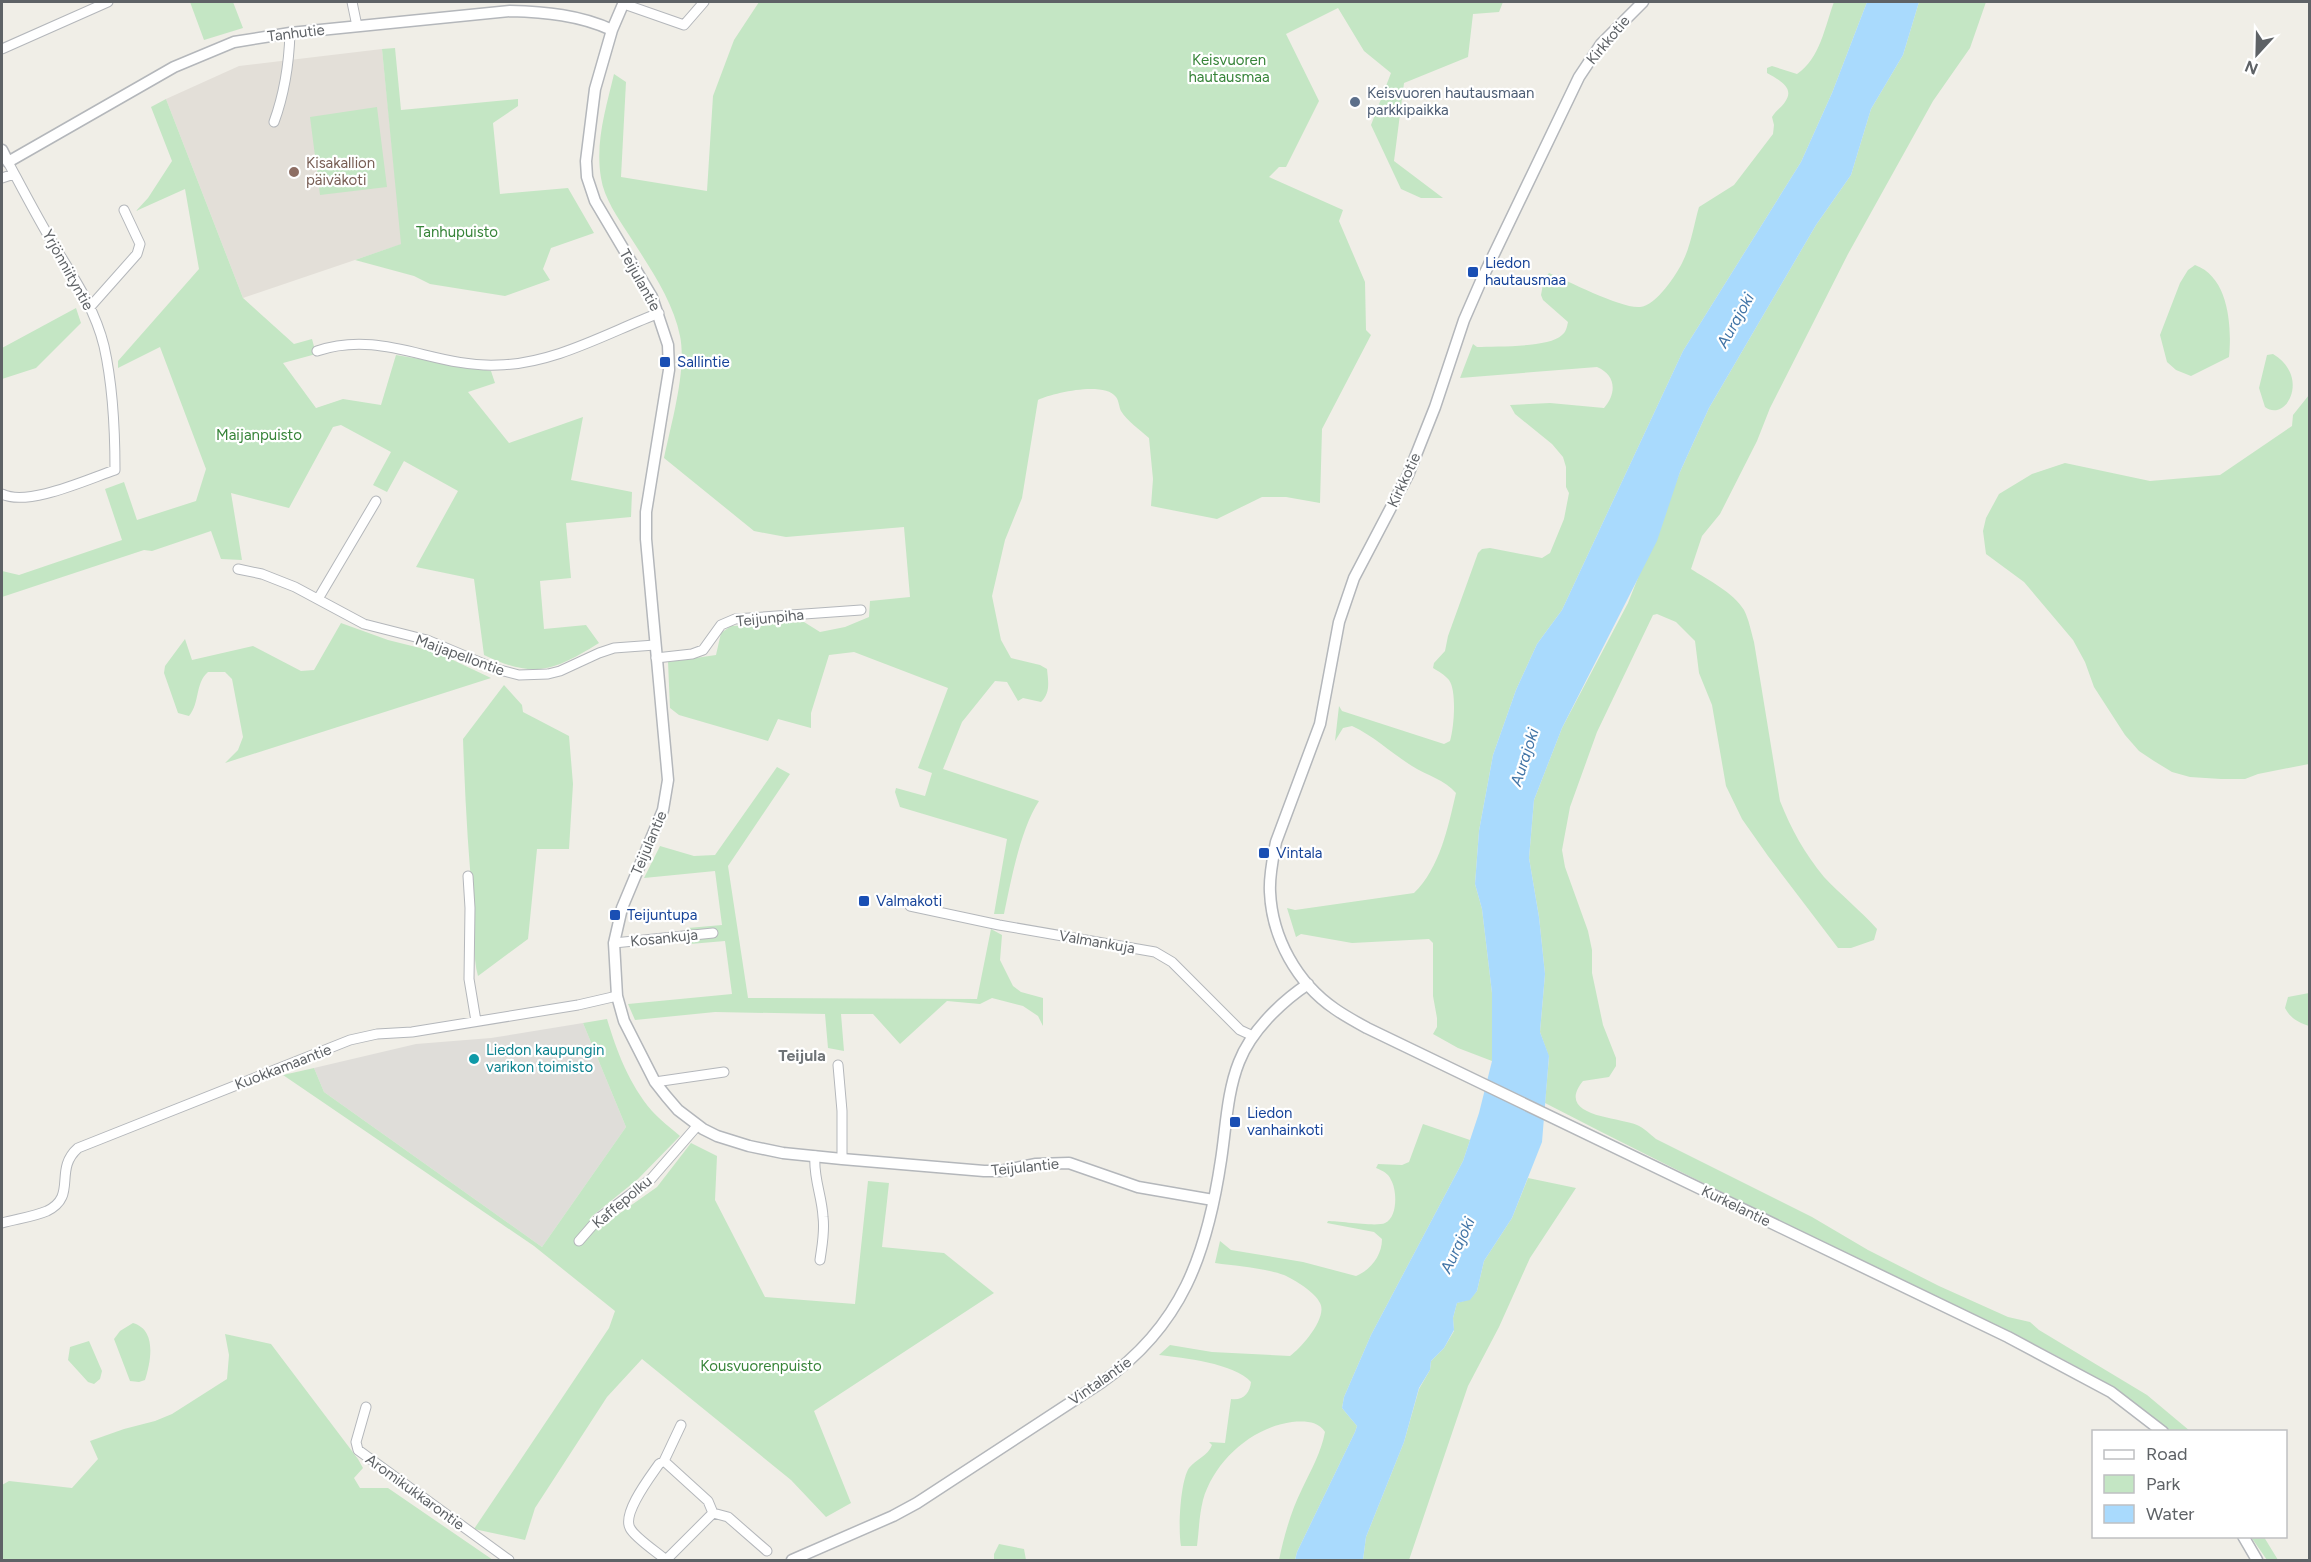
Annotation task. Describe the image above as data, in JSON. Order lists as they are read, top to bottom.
{
  "streets": {
    "street": [
      "Tanhutie",
      "Kirkkotie",
      "Yrjönniityntie",
      "Teijulantie",
      "Teijunpiha",
      "Maijapellontie",
      "Kosankuja",
      "Valmankuja",
      "Kuokkamaantie",
      "Kaffepolku",
      "Kurkelantie",
      "Vintalantie",
      "Aromikukkarontie"
    ]
  },
  "crossings": [
    ["Tanhutie", "Yrjönniityntie"],
    ["Tanhutie", "Teijulantie"],
    ["Kirkkotie", "Kurkelantie"],
    ["Kirkkotie", "Vintalantie"],
    ["Teijulantie", "Teijunpiha"],
    ["Teijulantie", "Maijapellontie"],
    ["Teijulantie", "Kosankuja"],
    ["Teijulantie", "Kuokkamaantie"],
    ["Teijulantie", "Kaffepolku"],
    ["Teijulantie", "Vintalantie"],
    ["Valmankuja", "Vintalantie"],
    ["Kurkelantie", "Vintalantie"]
  ],
  "districts": ["Teijula"],
  "water": ["Aurajoki"],
  "parks": [
    "Keisvuoren hautausmaa",
    "Tanhupuisto",
    "Maijanpuisto",
    "Kousvuorenpuisto"
  ],
  "places": {
    "other": ["Keisvuoren hautausmaan parkkipaikka", "Kisakallion päiväkoti", "Liedon kaupungin varikon toimisto"],
    "transit": [
      "Liedon hautausmaa",
      "Sallintie",
      "Vintala",
      "Valmakoti",
      "Teijuntupa",
      "Liedon vanhainkoti"
    ]
  },
  "legend": ["Road", "Park", "Water"],
  "north": "bottom"
}
